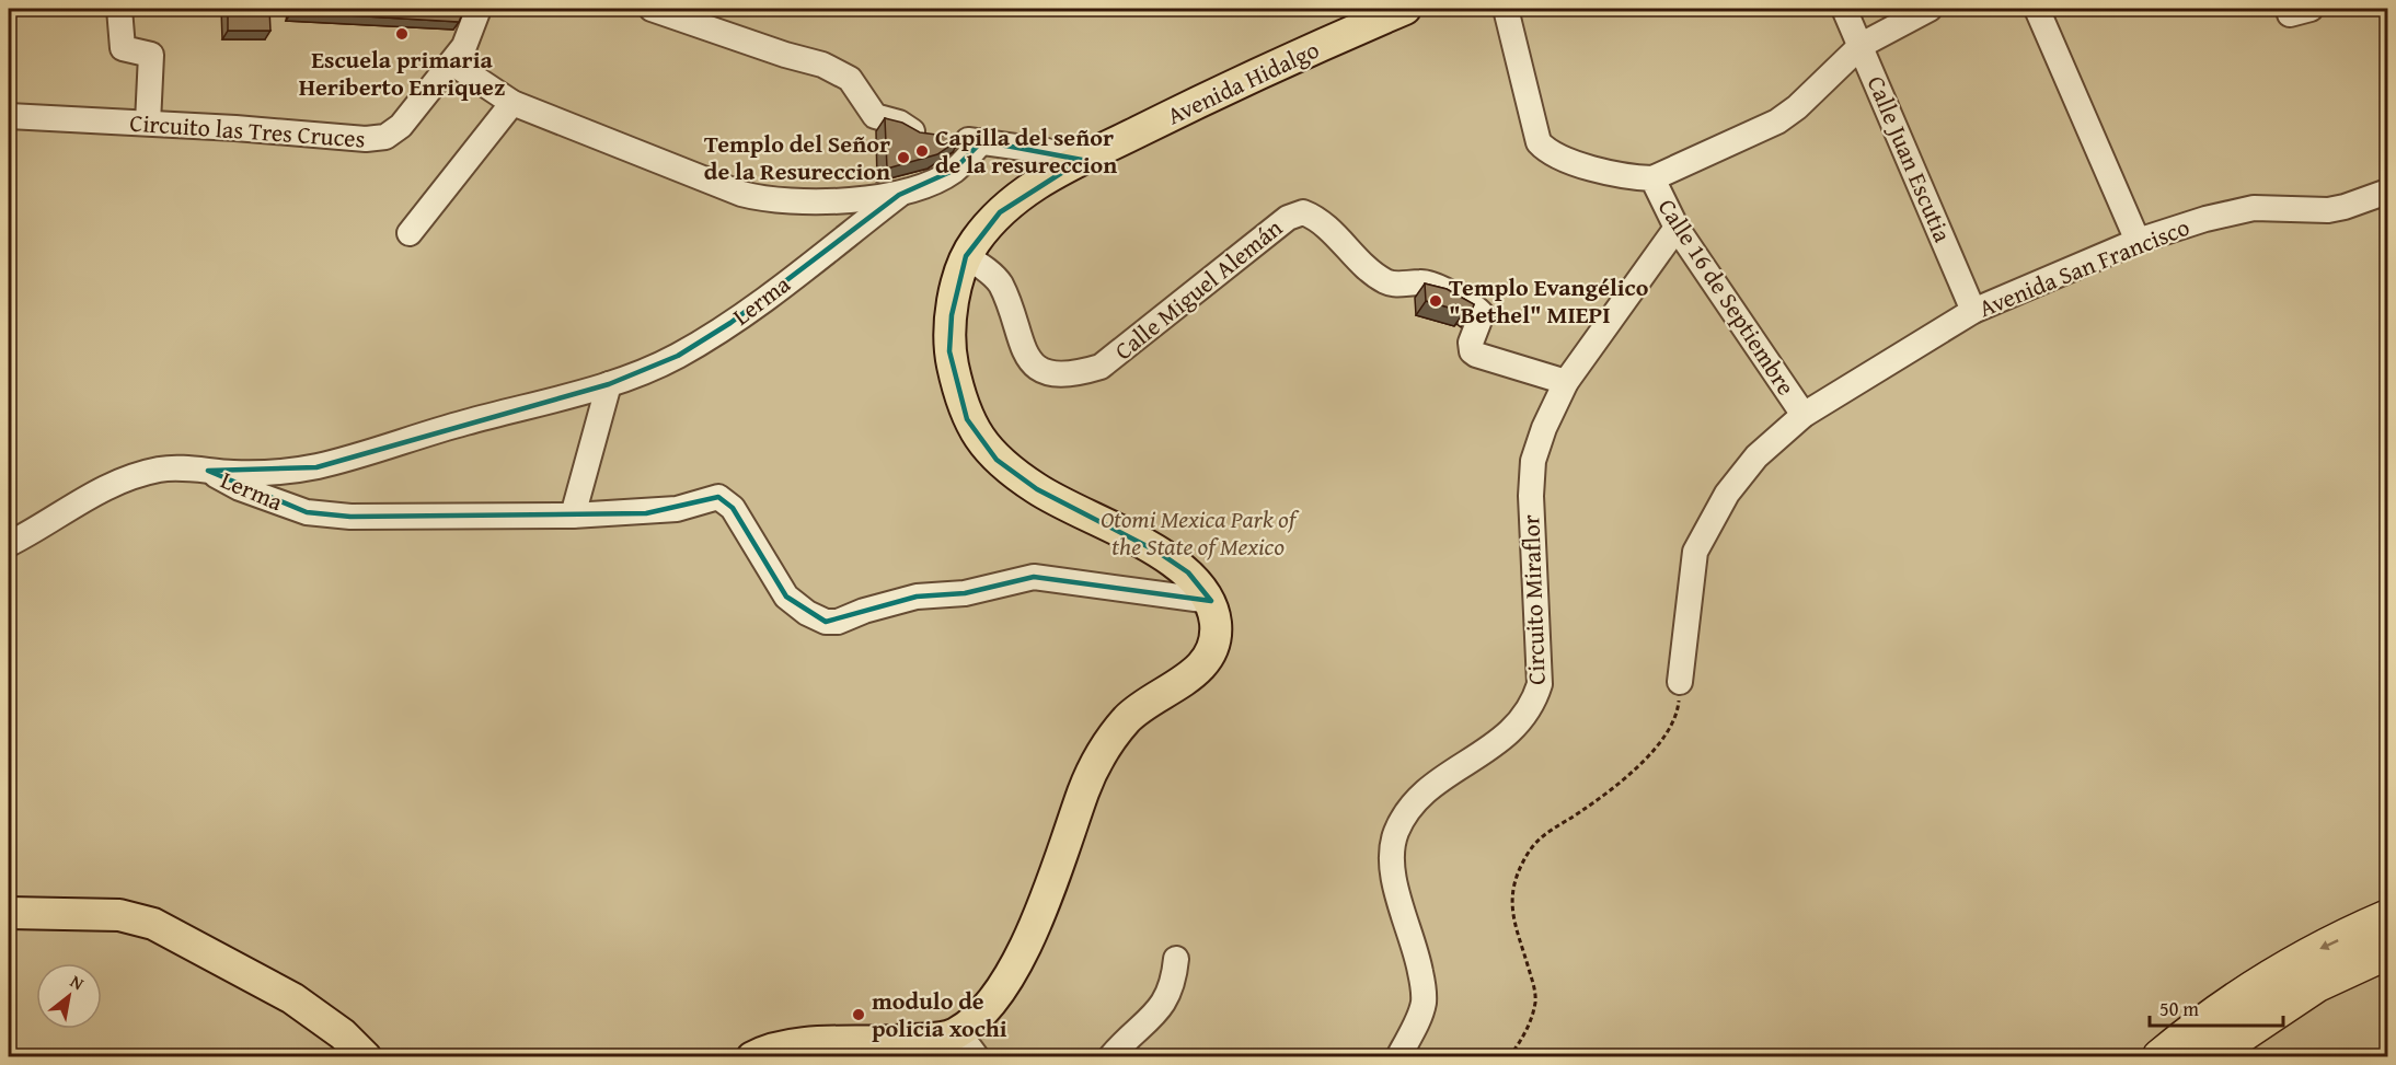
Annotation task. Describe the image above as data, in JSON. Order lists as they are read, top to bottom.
{
  "streets": {
    "main road": ["Avenida Hidalgo"],
    "street": [
      "Circuito las Tres Cruces",
      "Calle Juan Escutia",
      "Avenida San Francisco",
      "Calle Miguel Alemán",
      "Calle 16 de Septiembre",
      "Lerma",
      "Circuito Miraflor"
    ]
  },
  "crossings": [
    ["Avenida Hidalgo", "Calle Miguel Alemán"],
    ["Calle Juan Escutia", "Avenida San Francisco"],
    ["Calle Juan Escutia", "Calle 16 de Septiembre"],
    ["Avenida San Francisco", "Calle 16 de Septiembre"],
    ["Calle Miguel Alemán", "Circuito Miraflor"],
    ["Calle 16 de Septiembre", "Circuito Miraflor"]
  ],
  "parks": ["Otomi Mexica Park of the State of Mexico"],
  "places": [
    "Escuela primaria Heriberto Enriquez",
    "Capilla del señor de la resureccion",
    "Templo del Señor de la Resureccion",
    "Templo Evangélico \"Bethel\" MIEPI",
    "modulo de policia xochi"
  ],
  "scale_bar": "50 m",
  "north": "top right"
}
